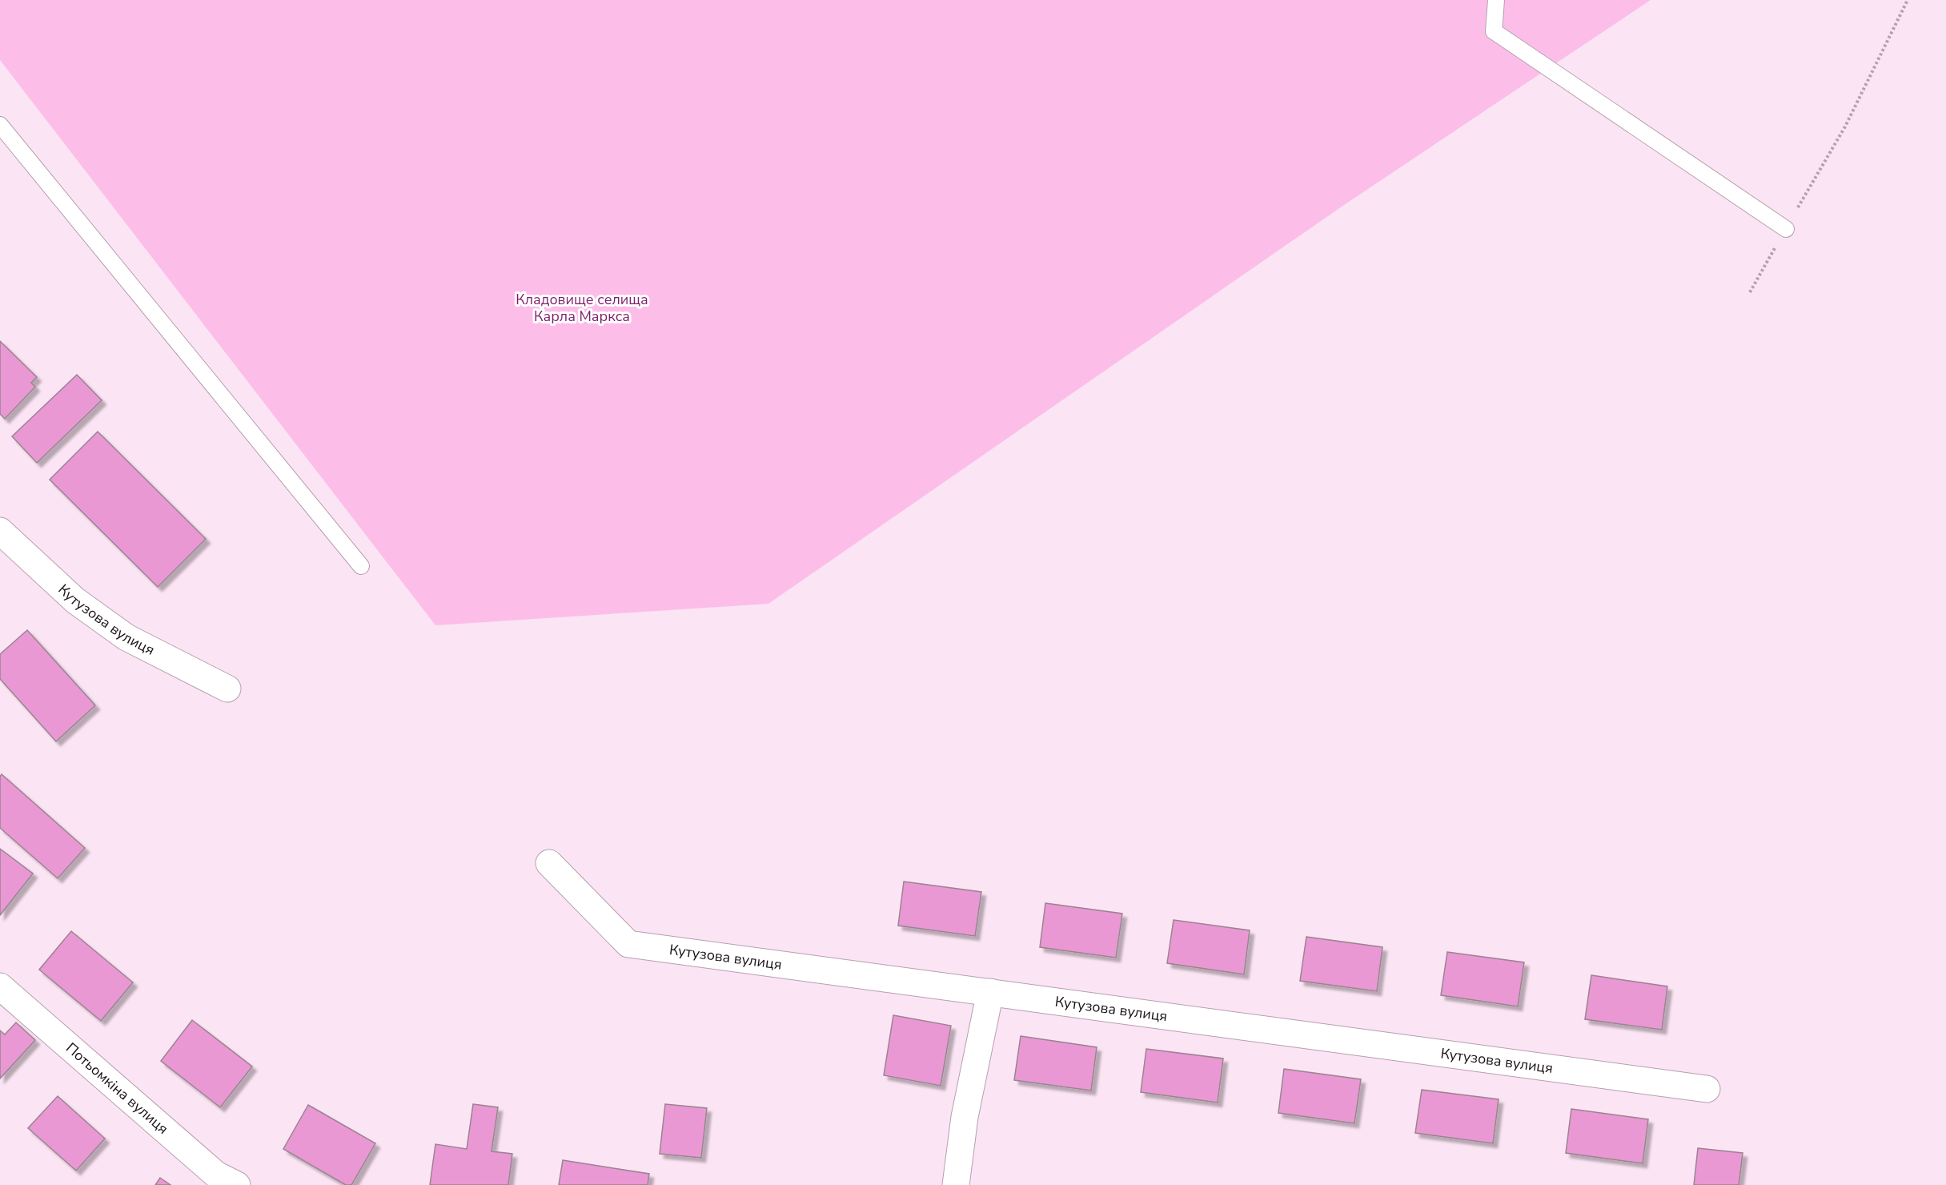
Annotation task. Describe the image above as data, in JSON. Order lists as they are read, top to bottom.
{
  "streets": {
    "street": ["Кутузова вулиця", "Потьомкіна вулиця"]
  },
  "parks": ["Кладовище селища Карла Маркса"]
}
